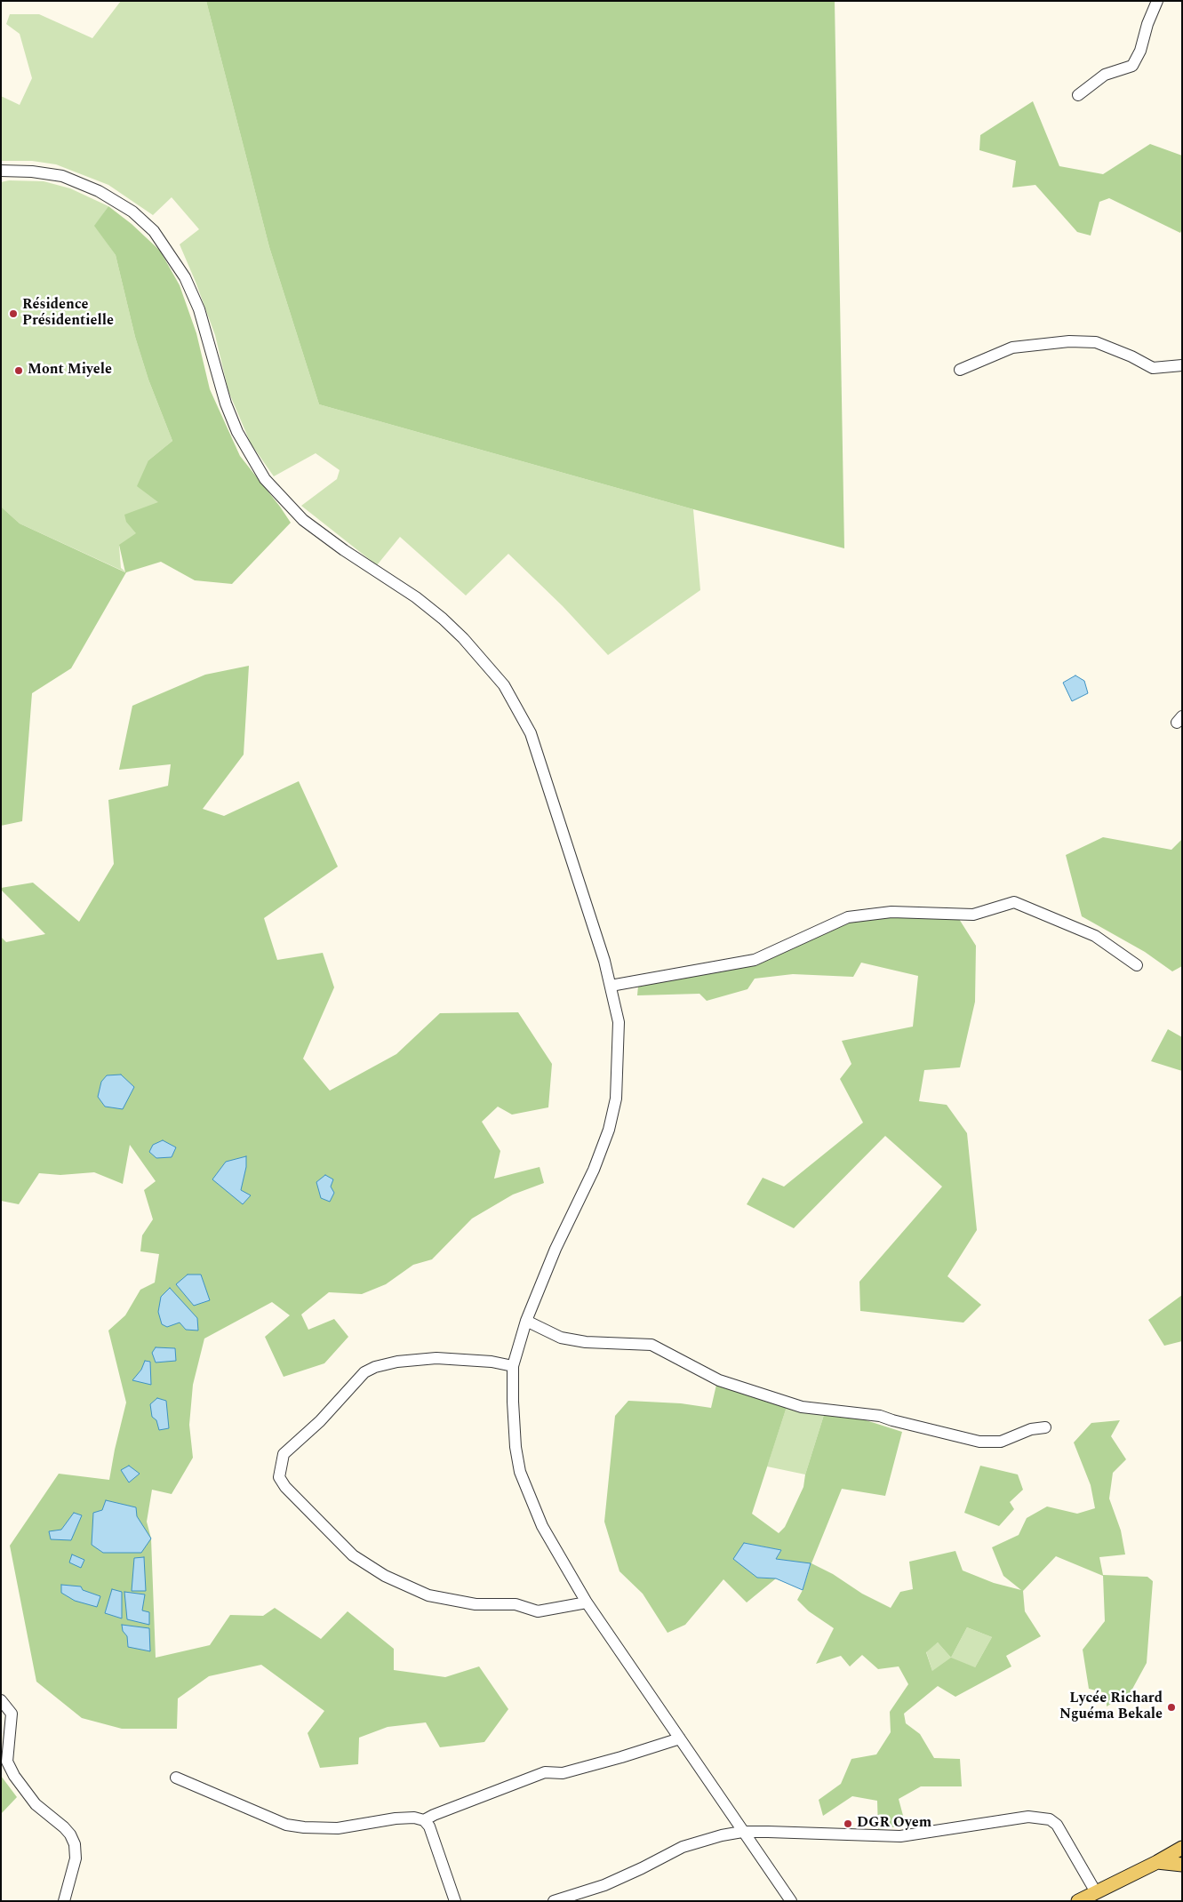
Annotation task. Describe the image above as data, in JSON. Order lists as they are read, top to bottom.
{
  "places": [
    "Résidence Présidentielle",
    "Mont Miyele",
    "Lycée Richard Nguéma Bekale",
    "DGR Oyem"
  ]
}
